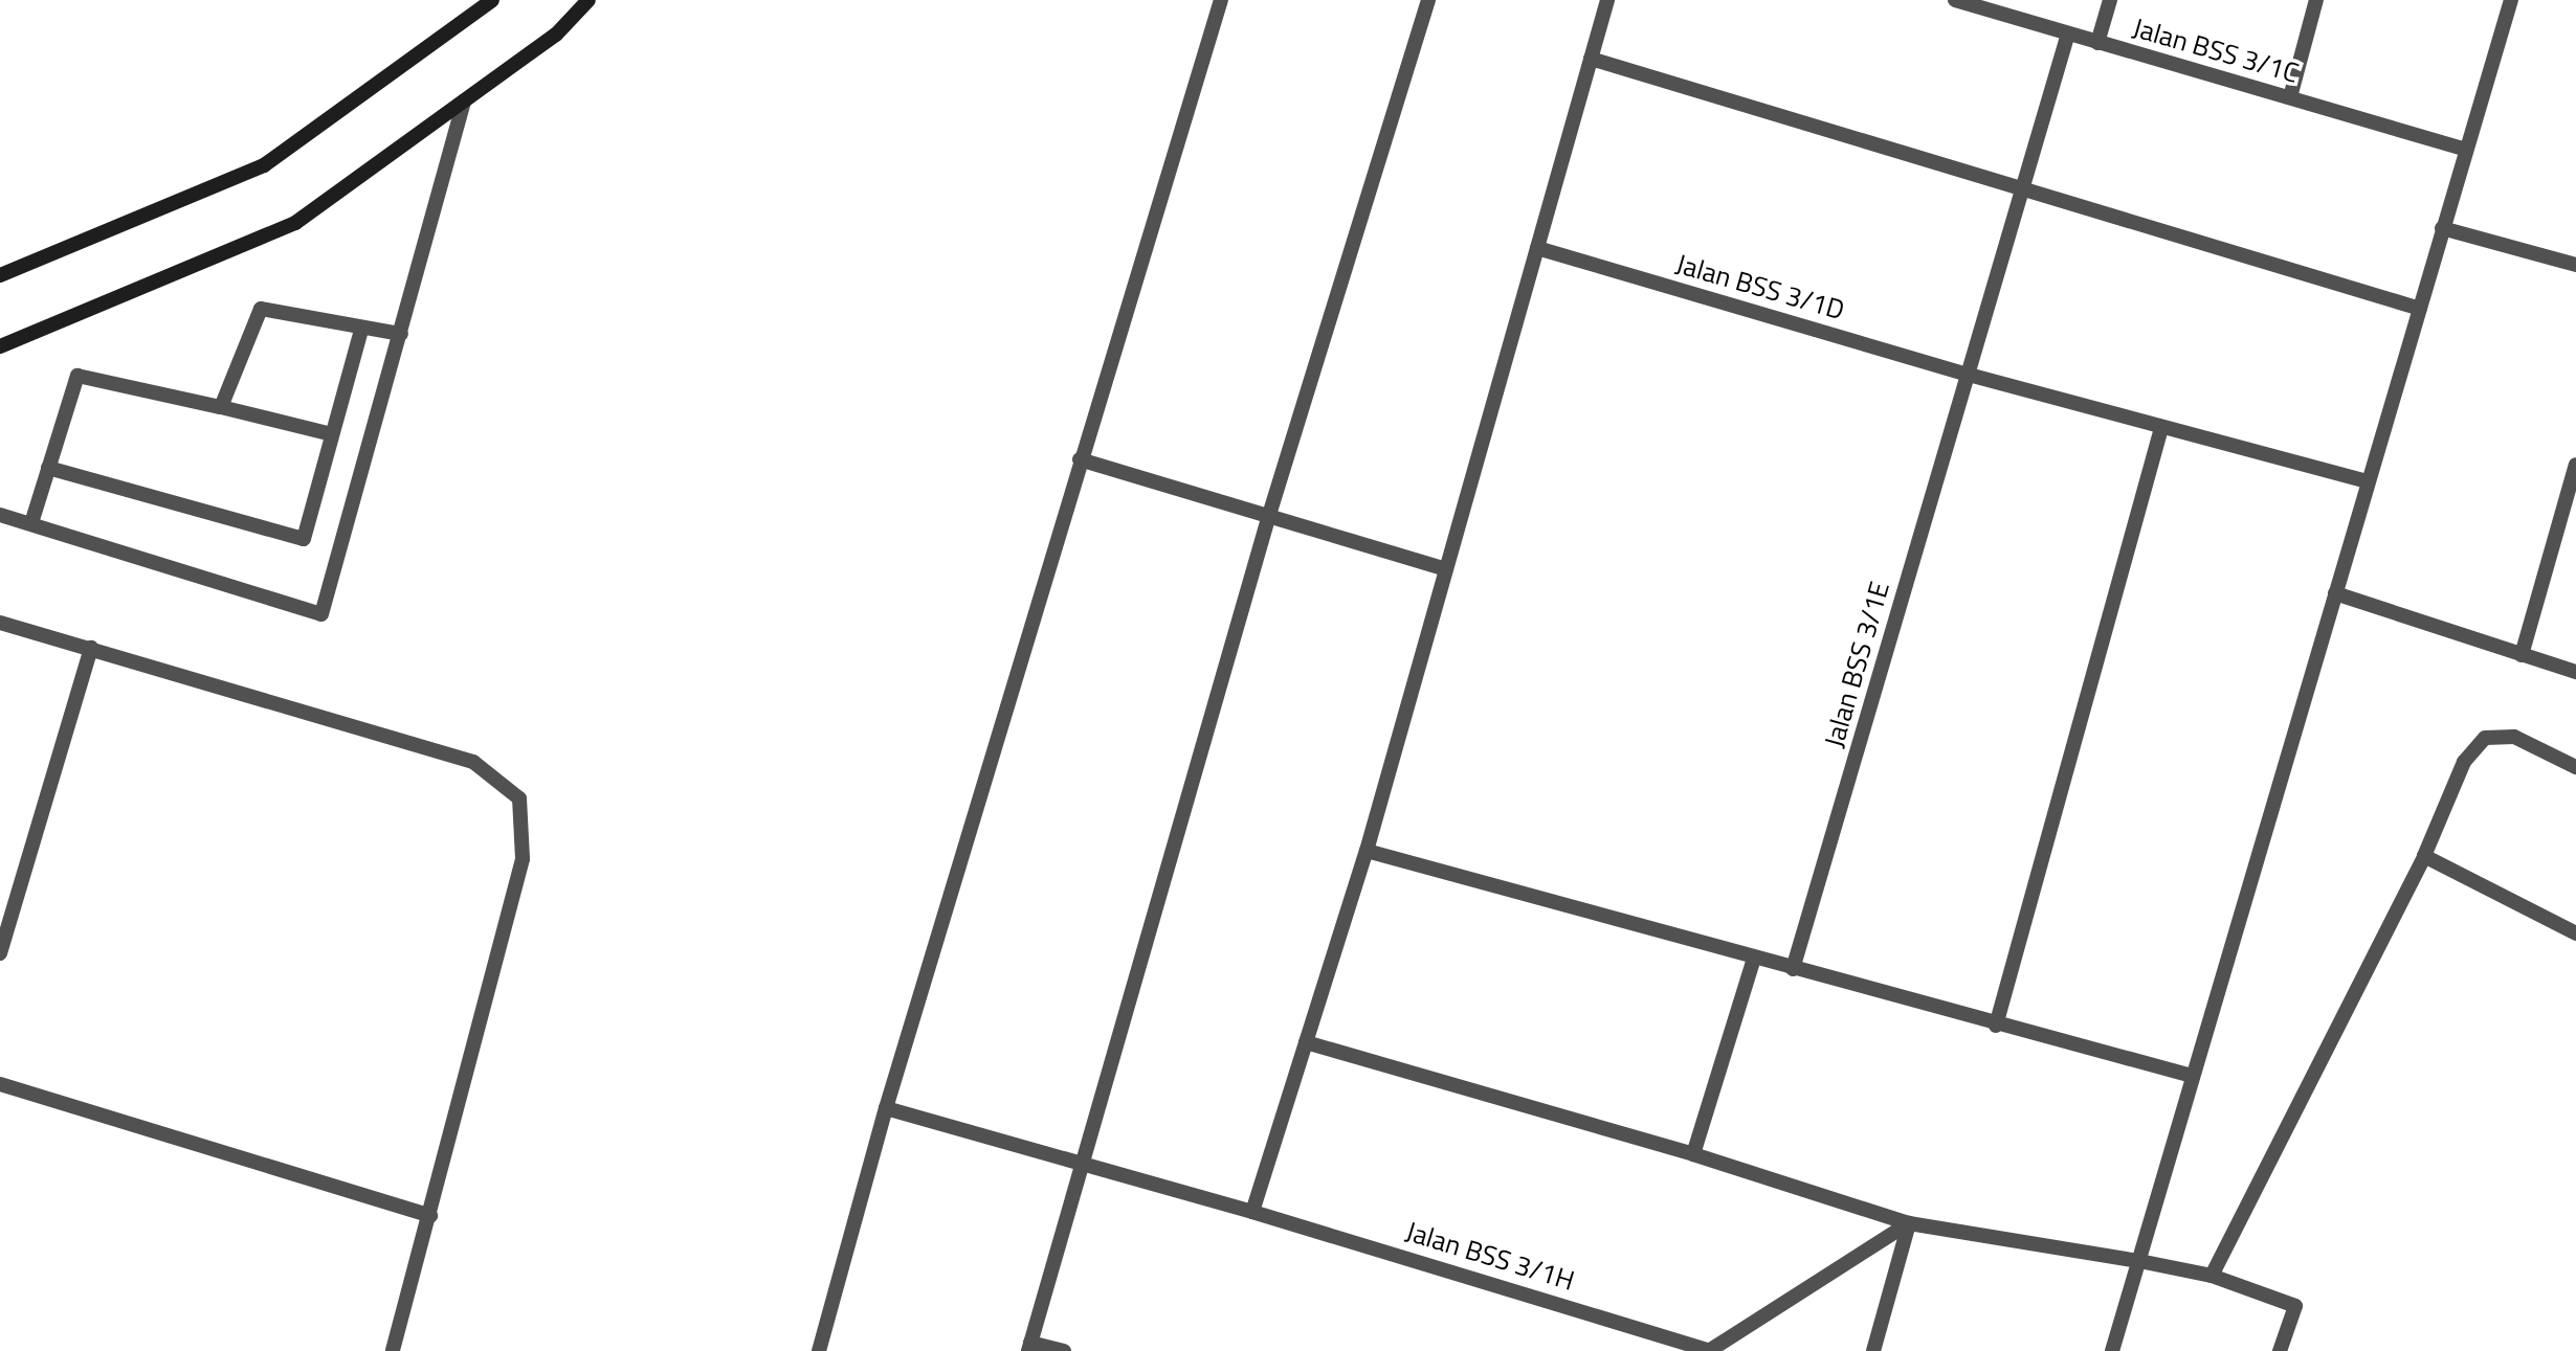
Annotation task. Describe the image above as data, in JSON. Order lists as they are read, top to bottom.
{
  "streets": {
    "street": [
      "Jalan BSS 3/1C",
      "Jalan BSS 3/1D",
      "Jalan BSS 3/1E",
      "Jalan BSS 3/1H"
    ]
  },
  "crossings": [
    ["Jalan BSS 3/1C", "Jalan BSS 3/1E"],
    ["Jalan BSS 3/1D", "Jalan BSS 3/1E"]
  ]
}
